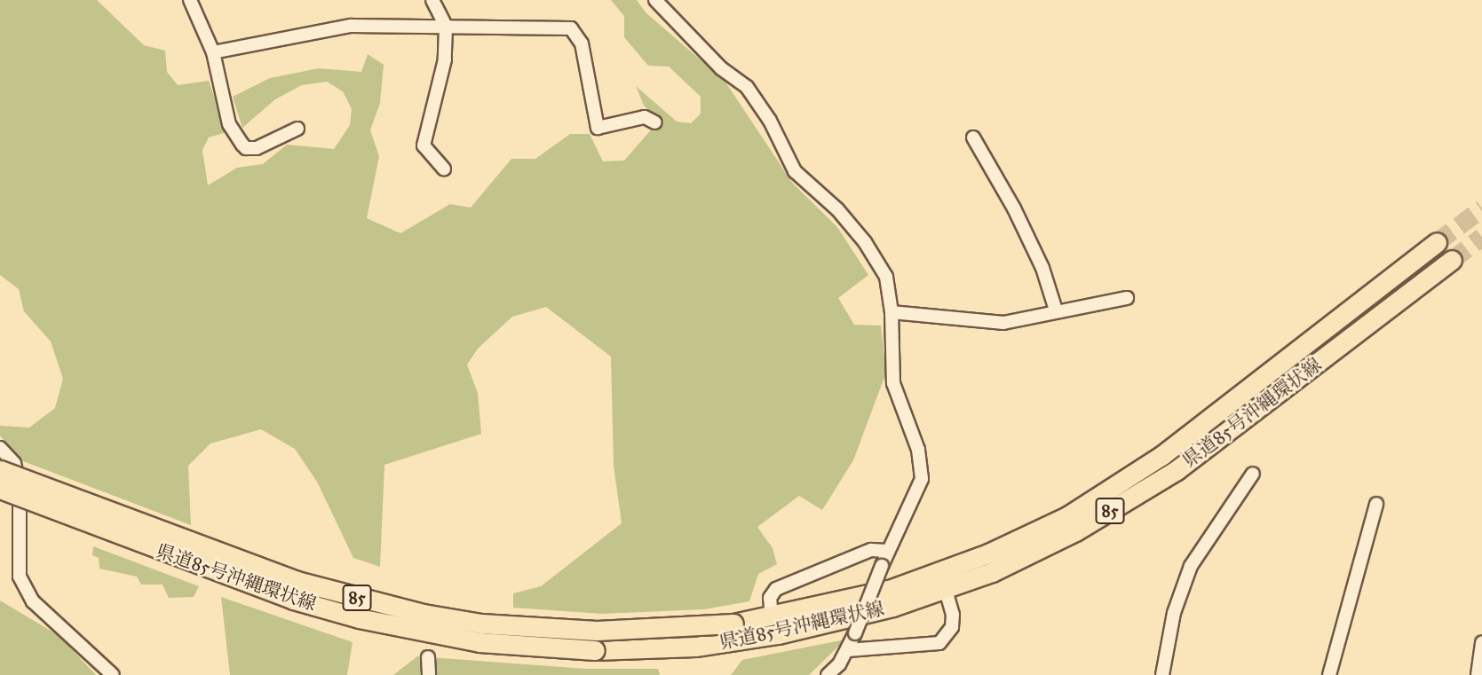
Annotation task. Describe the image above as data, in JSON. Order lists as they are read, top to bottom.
{
  "streets": {
    "main road": ["県道85号沖縄環状線", "85"]
  }
}
